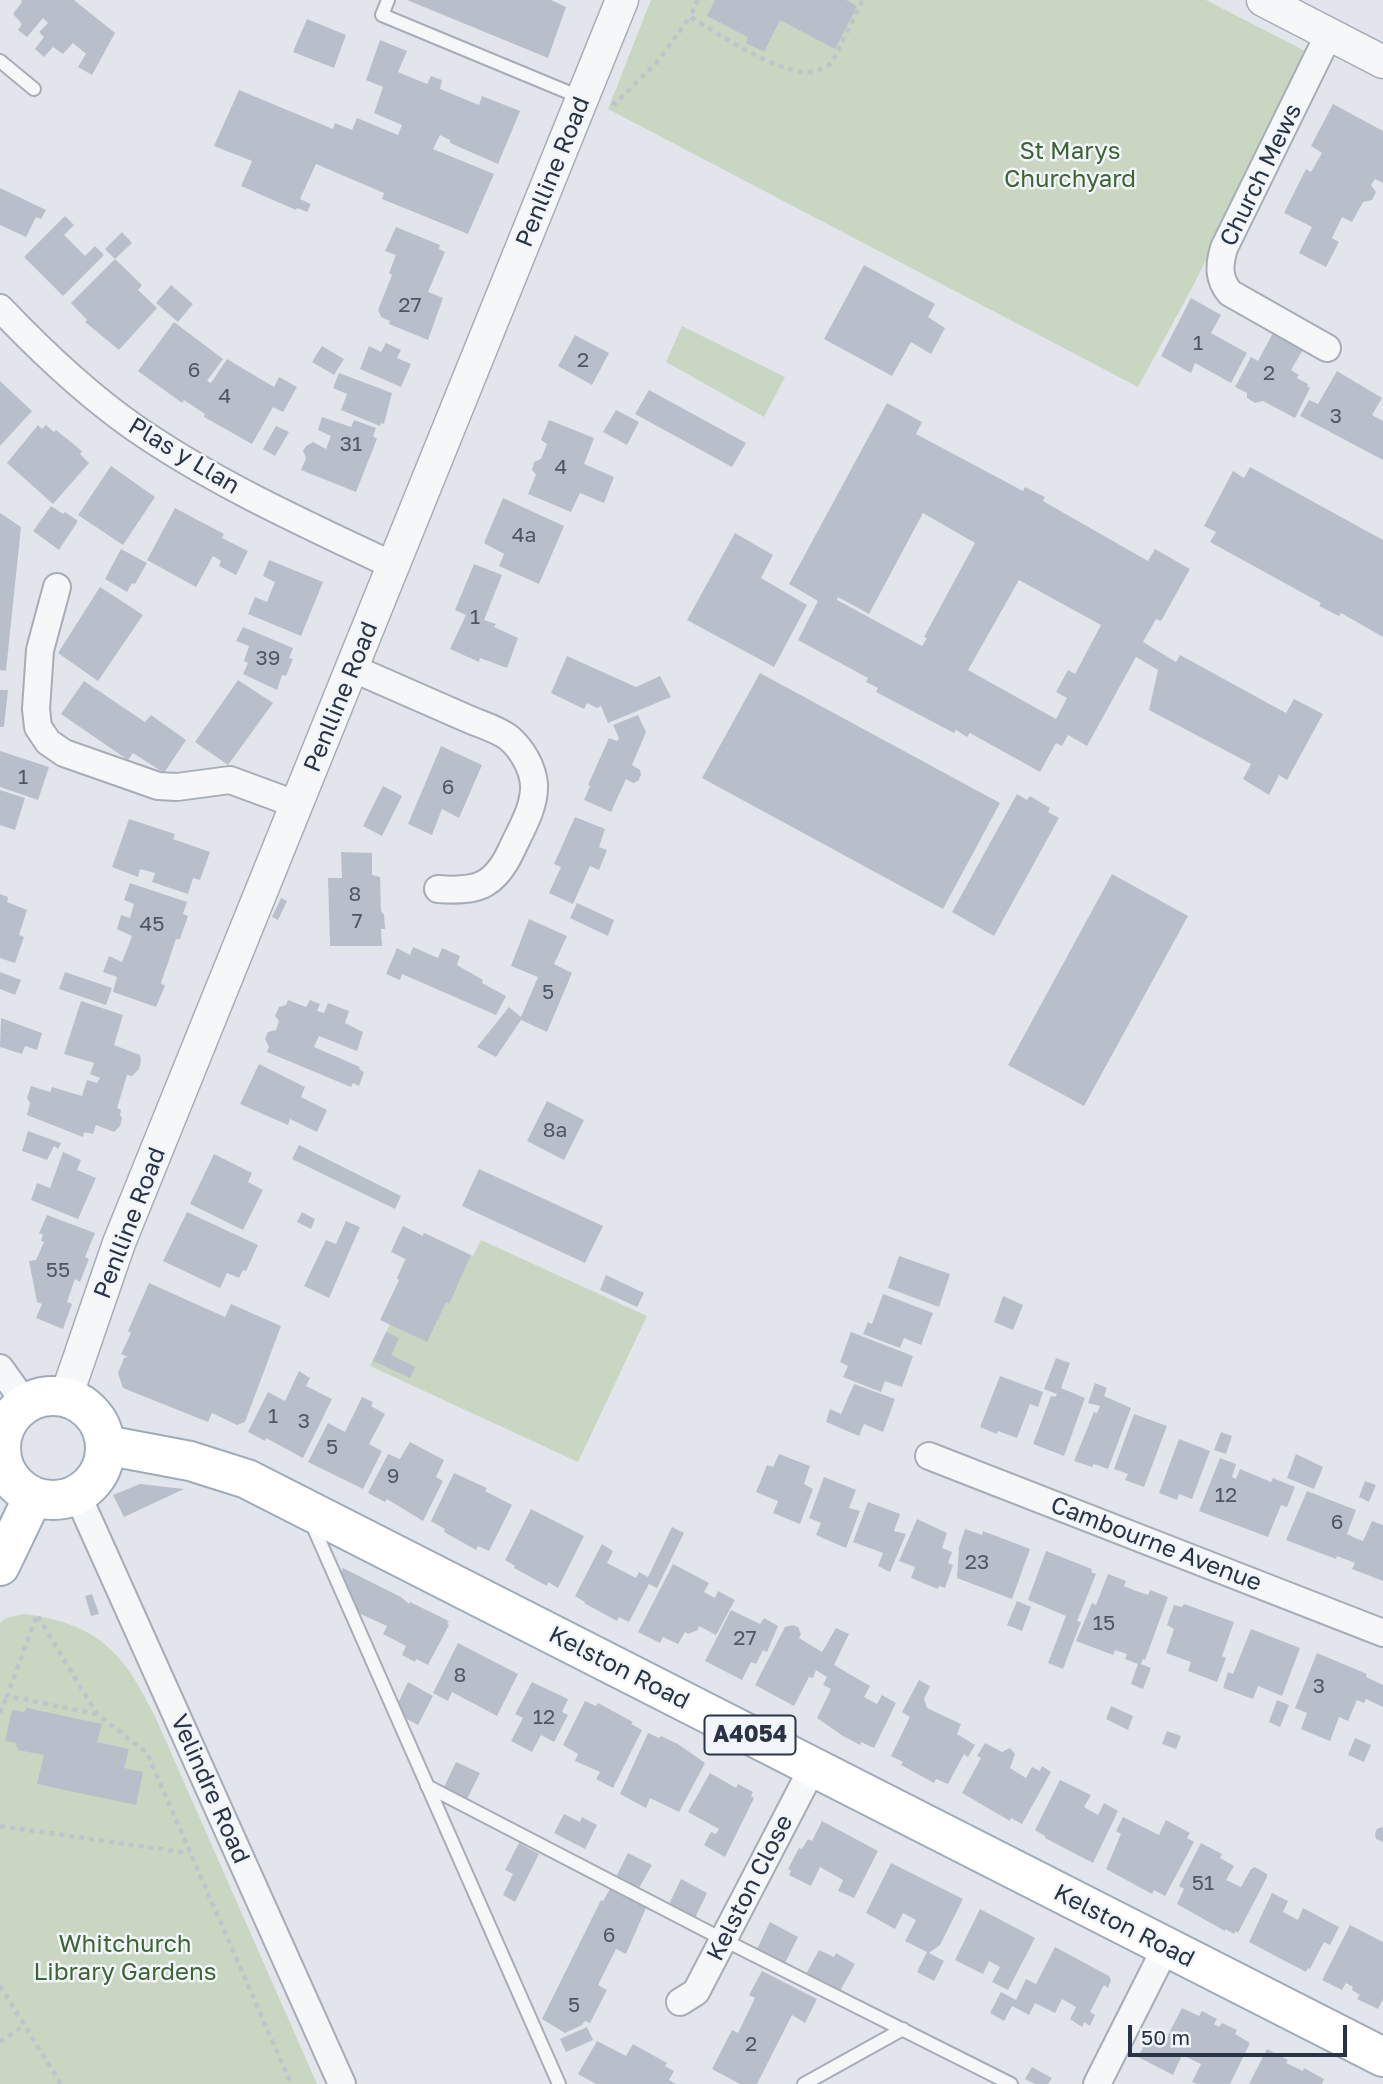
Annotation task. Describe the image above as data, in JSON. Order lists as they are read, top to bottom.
{
  "streets": {
    "main road": ["Kelston Road", "A4054"],
    "street": [
      "Penlline Road",
      "Church Mews",
      "Plas y Llan",
      "Cambourne Avenue",
      "Velindre Road",
      "Kelston Close"
    ]
  },
  "crossings": [
    ["Penlline Road", "Plas y Llan"],
    ["Penlline Road", "Kelston Road"],
    ["Penlline Road", "Velindre Road"],
    ["Kelston Road", "Velindre Road"],
    ["Kelston Road", "Kelston Close"]
  ],
  "parks": ["St Marys Churchyard", "Whitchurch Library Gardens"],
  "house_numbers": [
    "27",
    "1",
    "2",
    "6",
    "2",
    "4",
    "3",
    "31",
    "4",
    "4a",
    "1",
    "39",
    "1",
    "6",
    "8",
    "7",
    "45",
    "5",
    "8a",
    "55",
    "1",
    "3",
    "5",
    "9",
    "12",
    "6",
    "23",
    "15",
    "27",
    "8",
    "3",
    "12",
    "51",
    "6",
    "5",
    "2"
  ],
  "scale_bar": "50 m"
}
